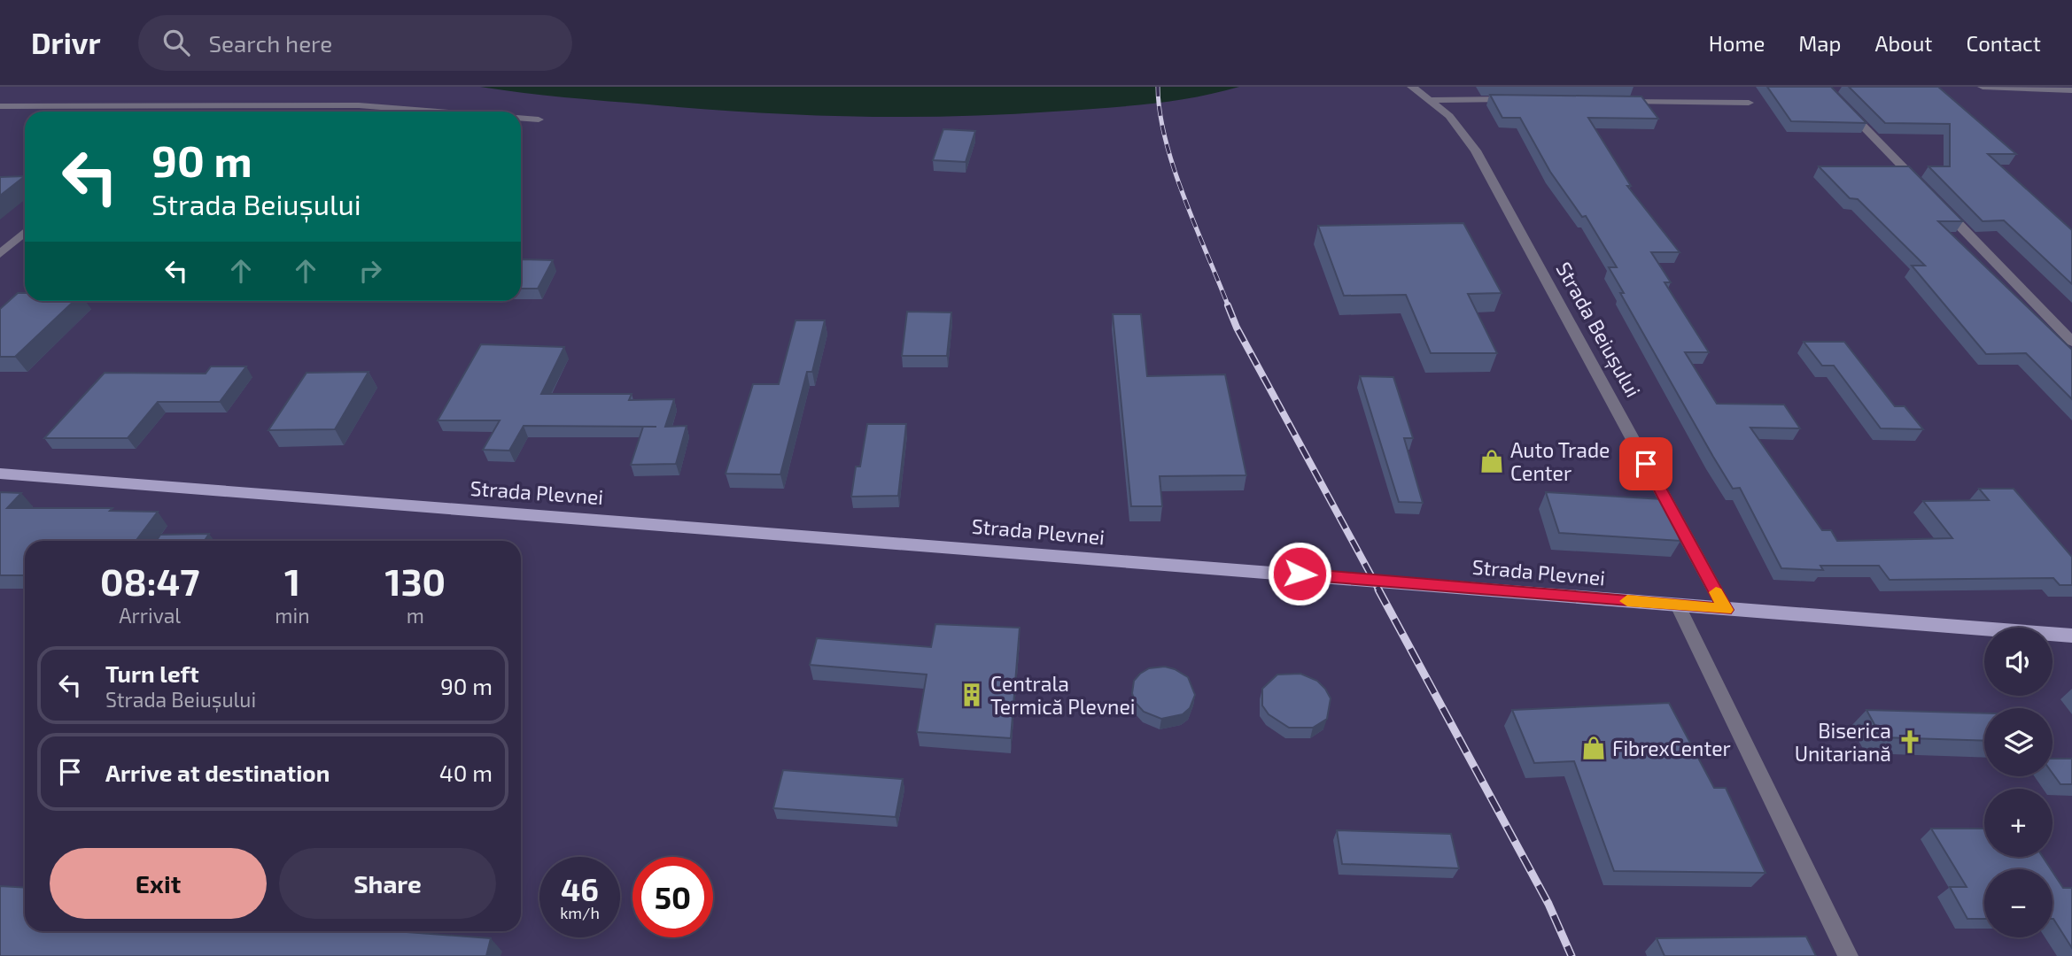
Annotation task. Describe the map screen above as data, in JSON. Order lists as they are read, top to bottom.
{
  "streets": {
    "main road": ["Strada Plevnei"],
    "street": ["Strada Beiușului"]
  },
  "crossings": [
    ["Strada Beiușului", "Strada Plevnei"]
  ],
  "places": {
    "shop": ["Auto Trade Center", "FibrexCenter"],
    "building": ["Centrala Termică Plevnei"],
    "church": ["Biserica Unitariană"]
  },
  "page": {
    "header": "Drivr",
    "search": "Search here",
    "nav": [
      "Home",
      "Map",
      "About",
      "Contact"
    ],
    "turn": ["90 m", "Strada Beiușului"],
    "eta": [
      "08:47",
      "Arrival",
      "1",
      "min",
      "130",
      "m"
    ],
    "map_buttons": ["+", "−"],
    "list": [
      {
        "name": "Turn left",
        "note": "Strada Beiușului",
        "value": "90 m"
      },
      {
        "name": "Arrive at destination",
        "value": "40 m"
      }
    ],
    "buttons": ["Exit", "Share"],
    "speed": "46 km/h",
    "limit": "50"
  }
}
